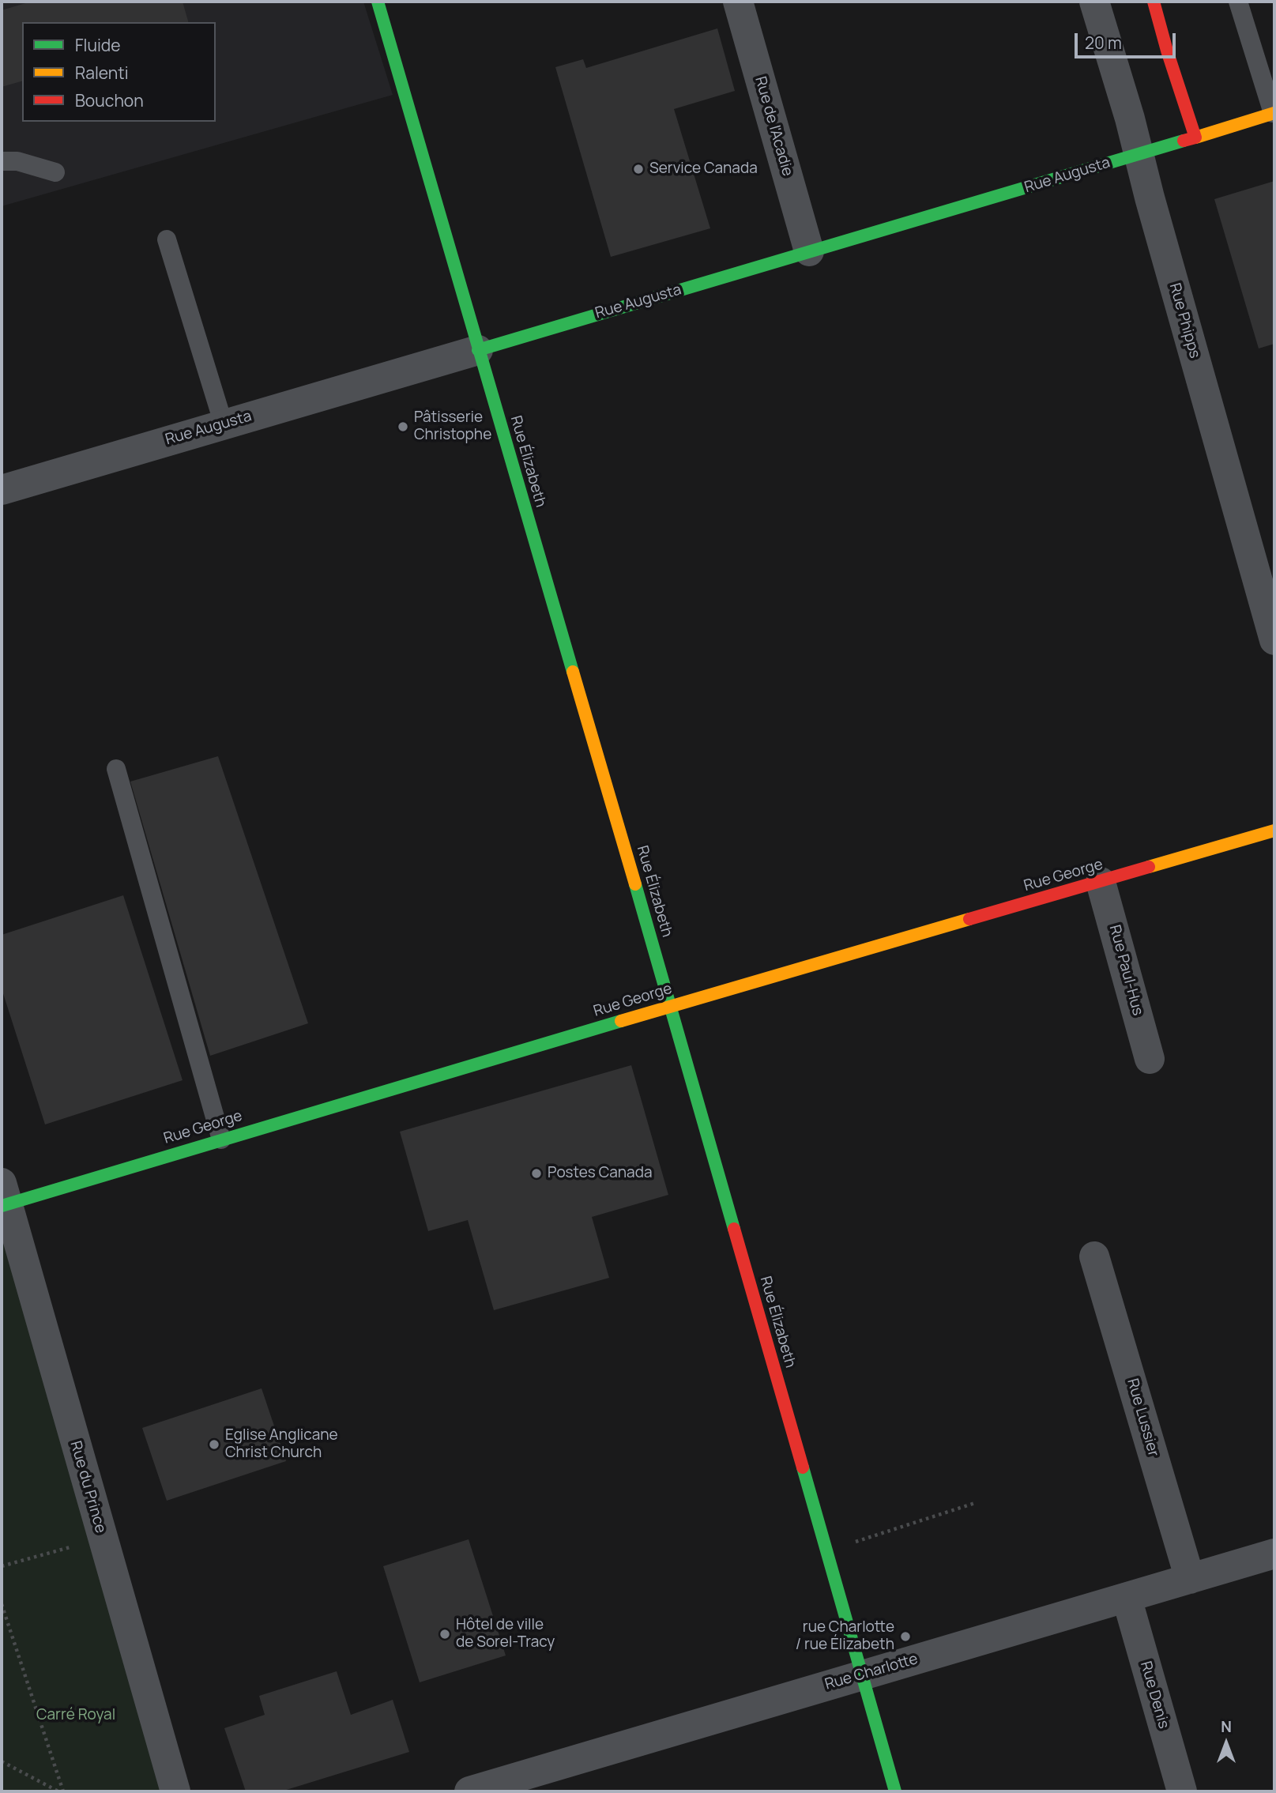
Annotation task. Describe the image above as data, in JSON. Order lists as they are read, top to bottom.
{
  "streets": {
    "main road": ["Rue Augusta", "Rue Élizabeth", "Rue George"],
    "street": [
      "Rue de l'Acadie",
      "Rue Phipps",
      "Rue Paul-Hus",
      "Rue Lussier",
      "Rue du Prince",
      "Rue Charlotte",
      "Rue Denis"
    ]
  },
  "crossings": [
    ["Rue de l'Acadie", "Rue Augusta"],
    ["Rue Augusta", "Rue Phipps"],
    ["Rue Augusta", "Rue Élizabeth"],
    ["Rue Élizabeth", "Rue George"],
    ["Rue Élizabeth", "Rue Charlotte"],
    ["Rue George", "Rue Paul-Hus"],
    ["Rue George", "Rue du Prince"],
    ["Rue Lussier", "Rue Charlotte"],
    ["Rue Charlotte", "Rue Denis"]
  ],
  "parks": ["Carré Royal"],
  "places": [
    "Service Canada",
    "Pâtisserie Christophe",
    "Postes Canada",
    "Eglise Anglicane Christ Church",
    "Hôtel de ville de Sorel-Tracy",
    "rue Charlotte / rue Élizabeth"
  ],
  "legend": ["Fluide", "Ralenti", "Bouchon"],
  "scale_bar": "20 m",
  "north": "top"
}
